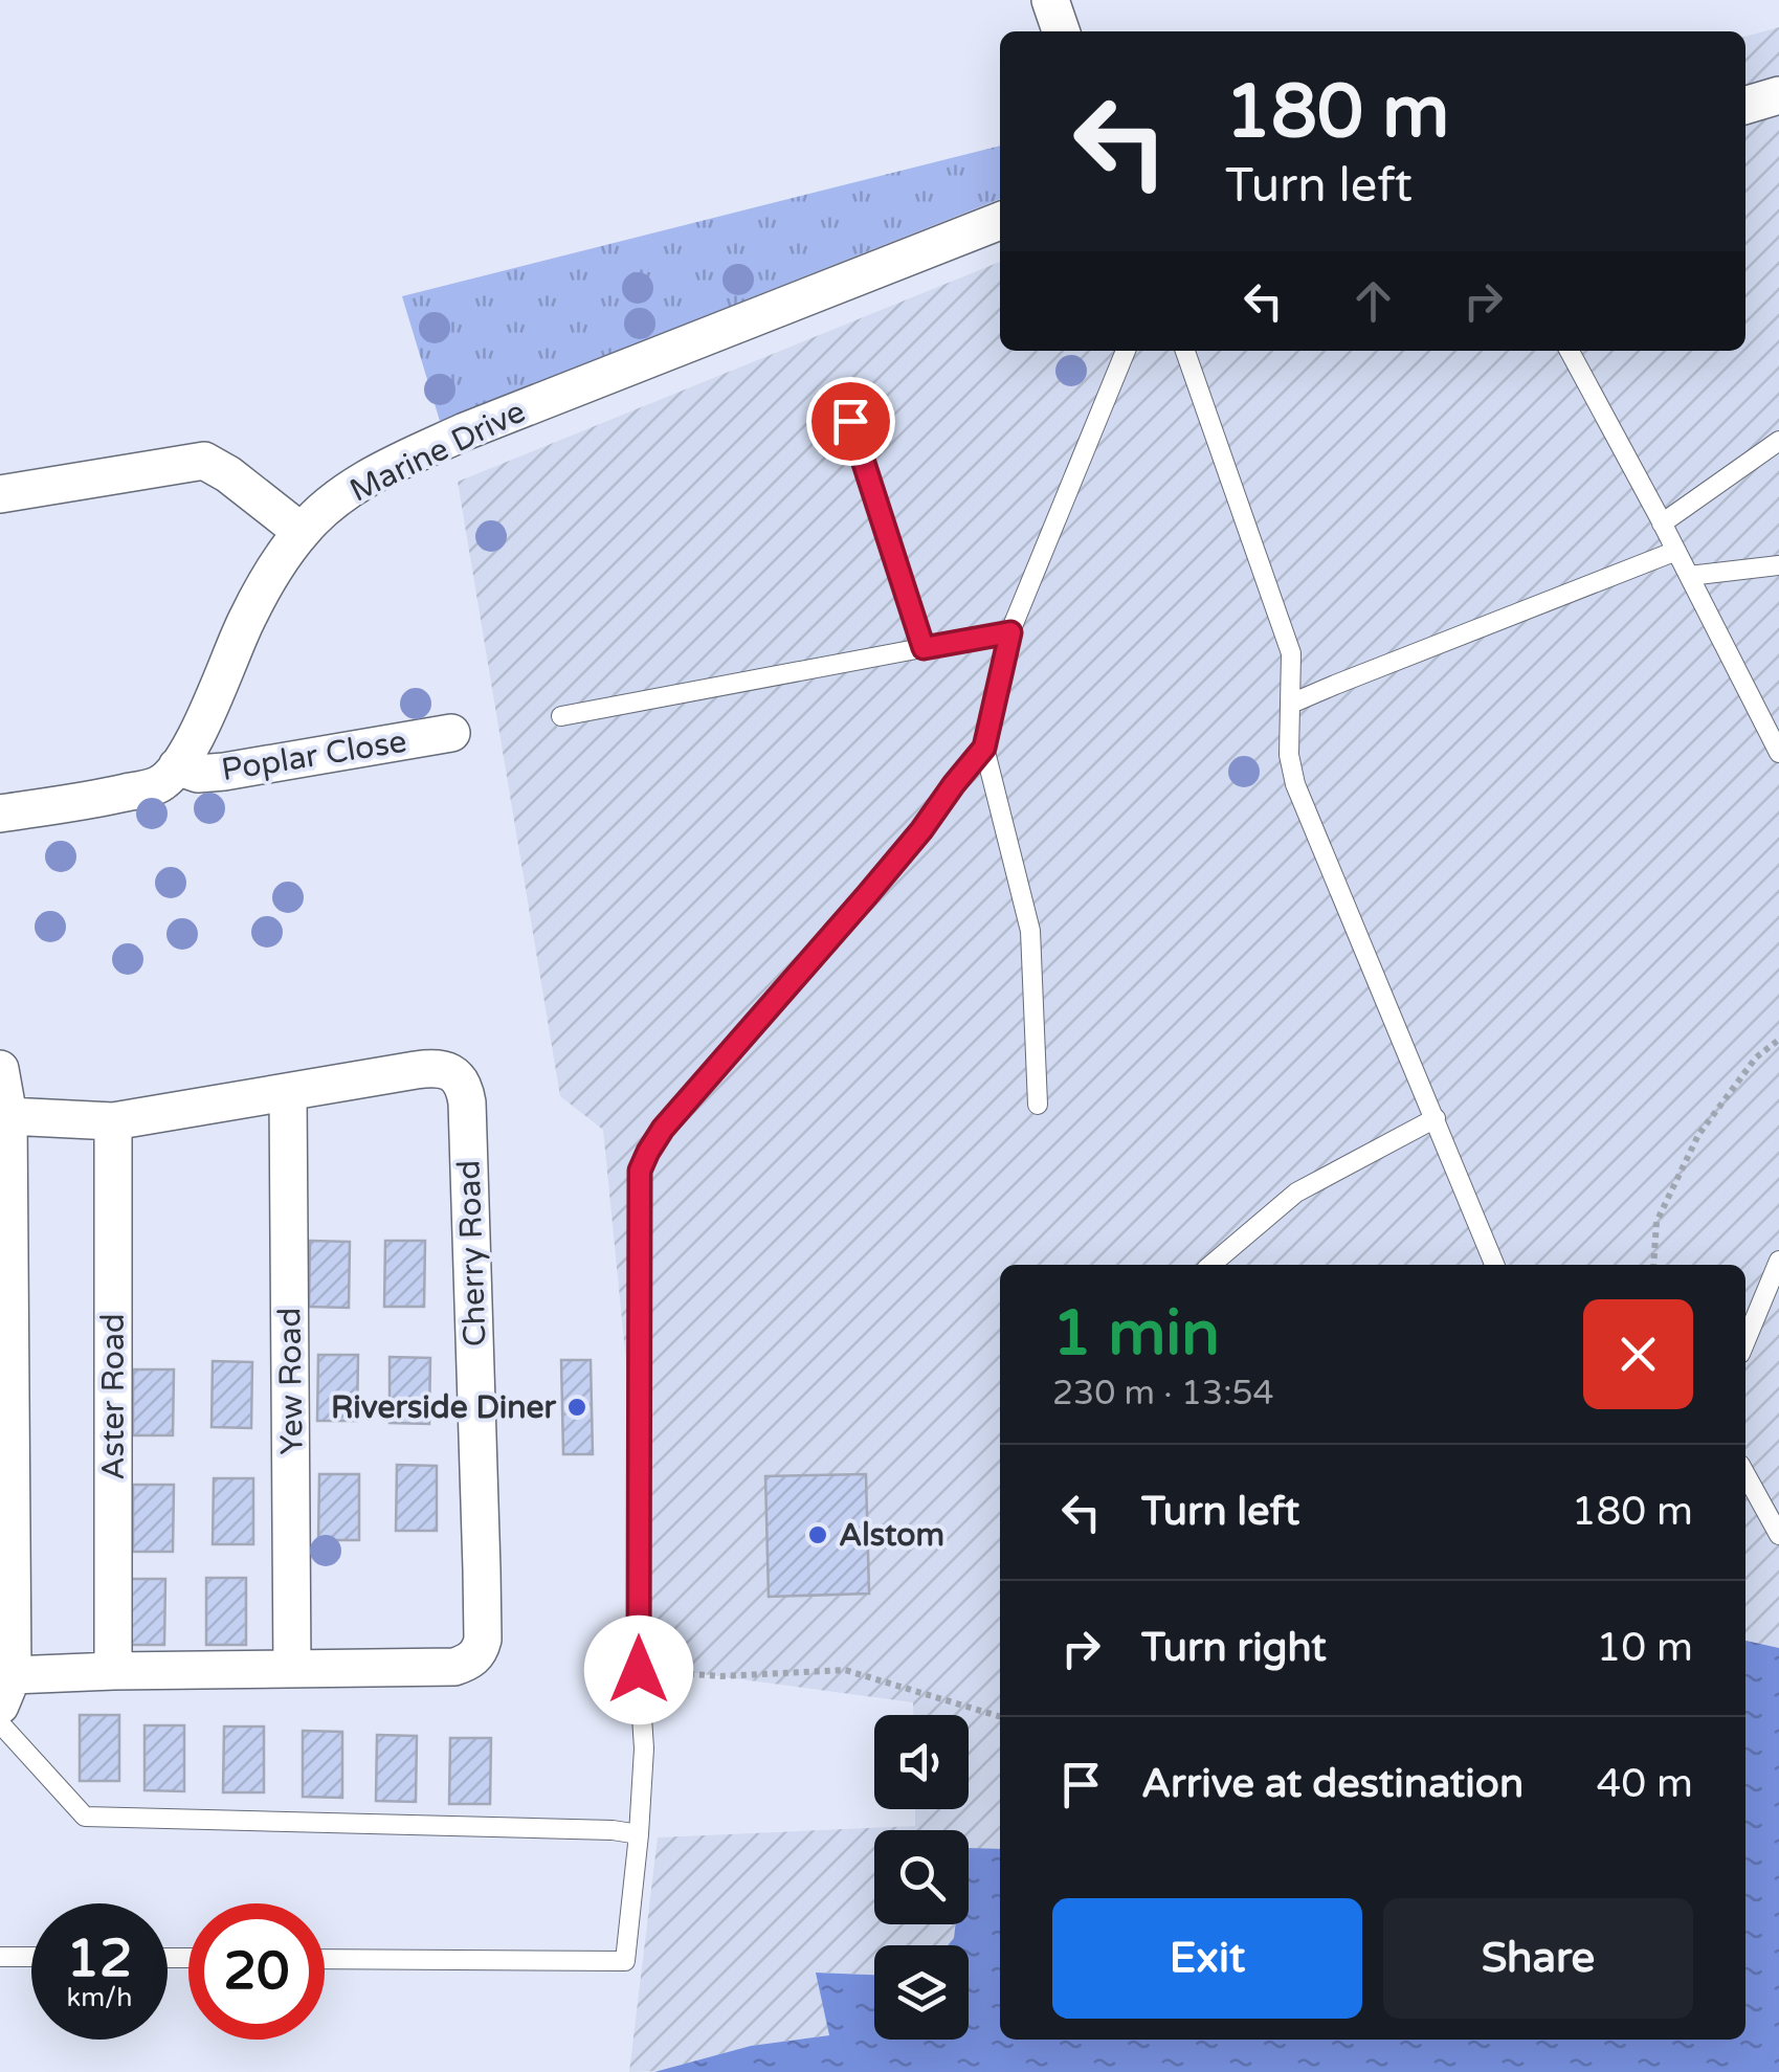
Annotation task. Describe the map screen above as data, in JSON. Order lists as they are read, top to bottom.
{
  "streets": {
    "street": [
      "Marine Drive",
      "Poplar Close",
      "Cherry Road",
      "Yew Road",
      "Aster Road"
    ]
  },
  "crossings": [
    ["Marine Drive", "Poplar Close"],
    ["Cherry Road", "Yew Road"],
    ["Cherry Road", "Aster Road"]
  ],
  "places": ["Riverside Diner", "Alstom"],
  "page": {
    "turn": ["180 m", "Turn left"],
    "heading": ["1 min", "230 m · 13:54"],
    "list": [
      {
        "name": "Turn left",
        "value": "180 m"
      },
      {
        "name": "Turn right",
        "value": "10 m"
      },
      {
        "name": "Arrive at destination",
        "value": "40 m"
      }
    ],
    "buttons": ["Exit", "Share"],
    "speed": "12 km/h",
    "limit": "20"
  }
}
